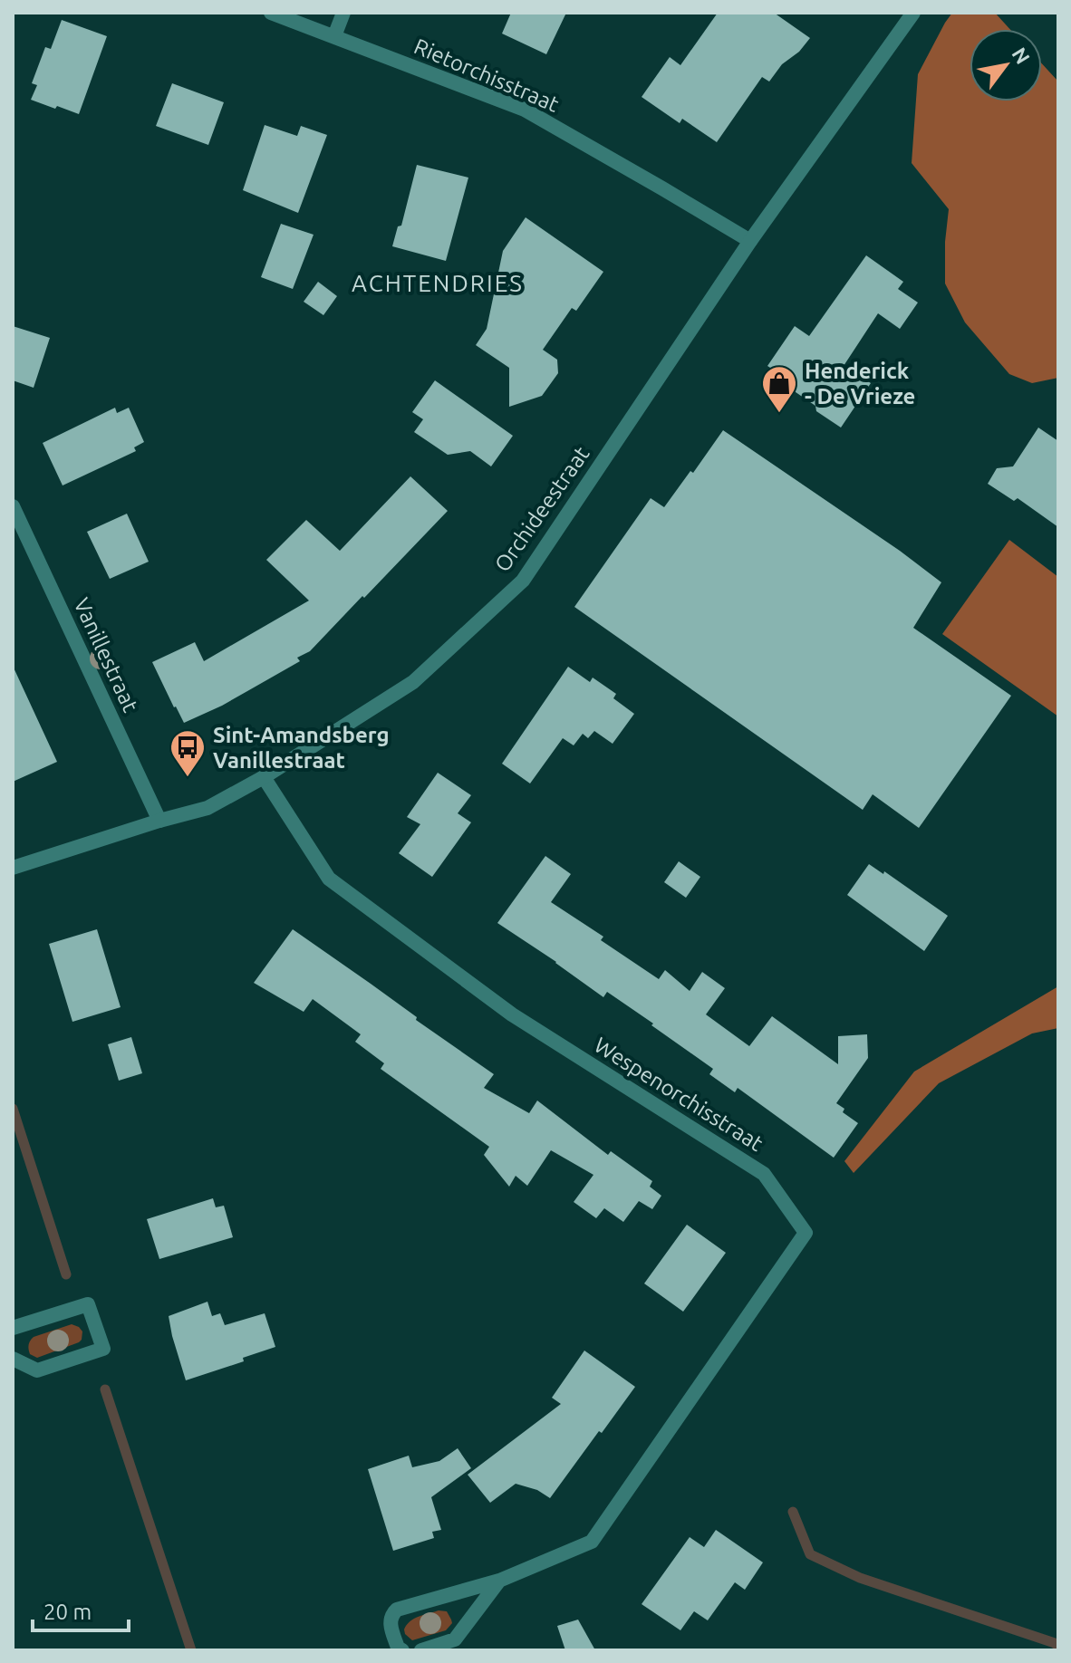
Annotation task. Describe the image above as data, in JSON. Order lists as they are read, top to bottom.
{
  "streets": {
    "street": [
      "Rietorchisstraat",
      "Orchideestraat",
      "Vanillestraat",
      "Wespenorchisstraat"
    ]
  },
  "crossings": [
    ["Rietorchisstraat", "Orchideestraat"],
    ["Orchideestraat", "Vanillestraat"],
    ["Orchideestraat", "Wespenorchisstraat"]
  ],
  "districts": ["ACHTENDRIES"],
  "places": {
    "shop": ["Henderick - De Vrieze"],
    "bus stop": ["Sint-Amandsberg Vanillestraat"]
  },
  "scale_bar": "20 m",
  "north": "top right"
}
